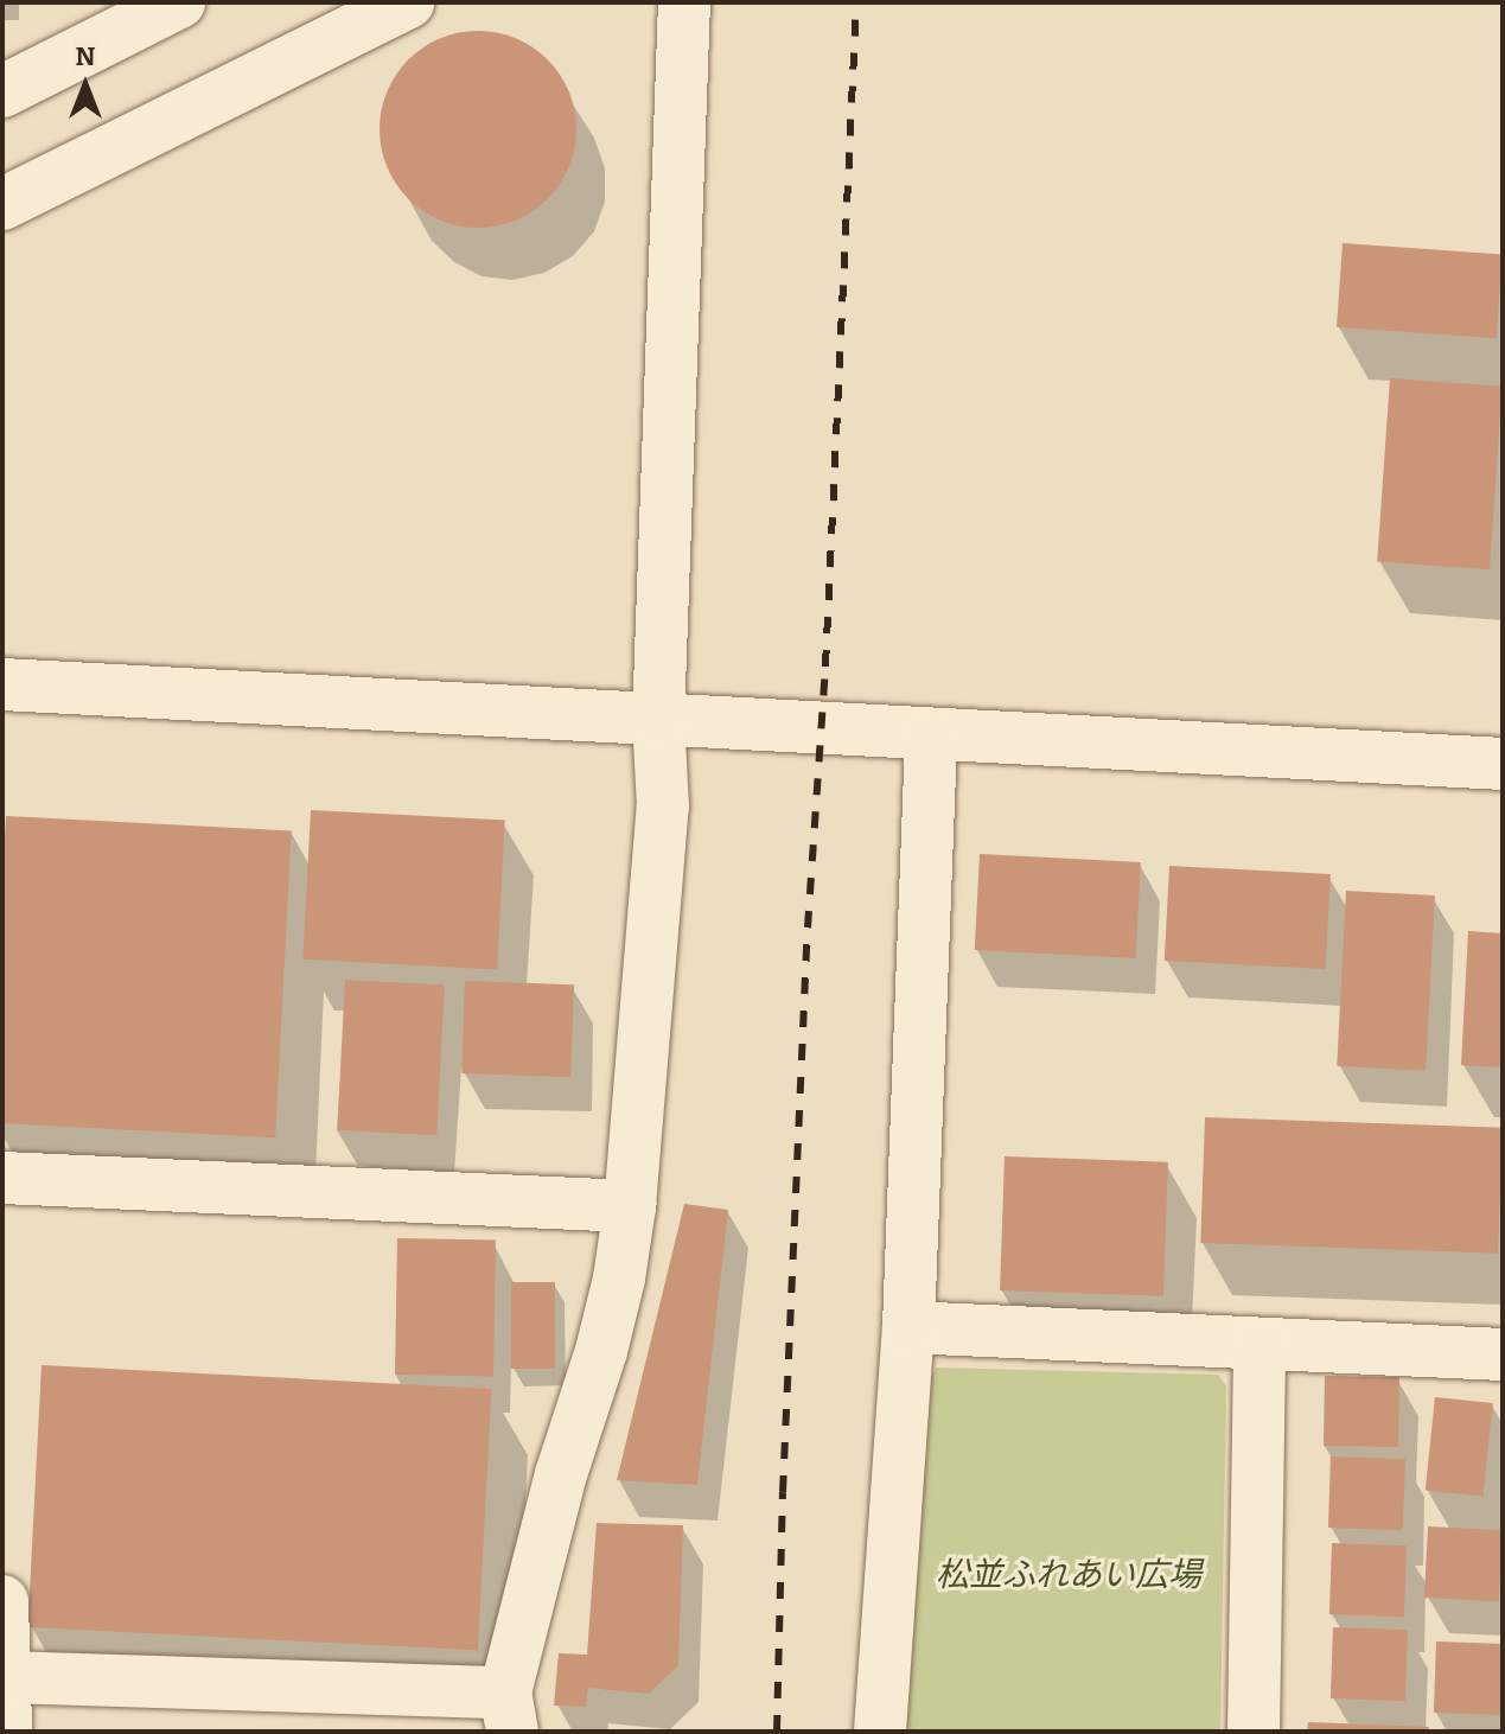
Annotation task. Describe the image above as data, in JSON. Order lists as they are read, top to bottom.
{
  "parks": ["松並ふれあい広場"],
  "north": "top"
}
